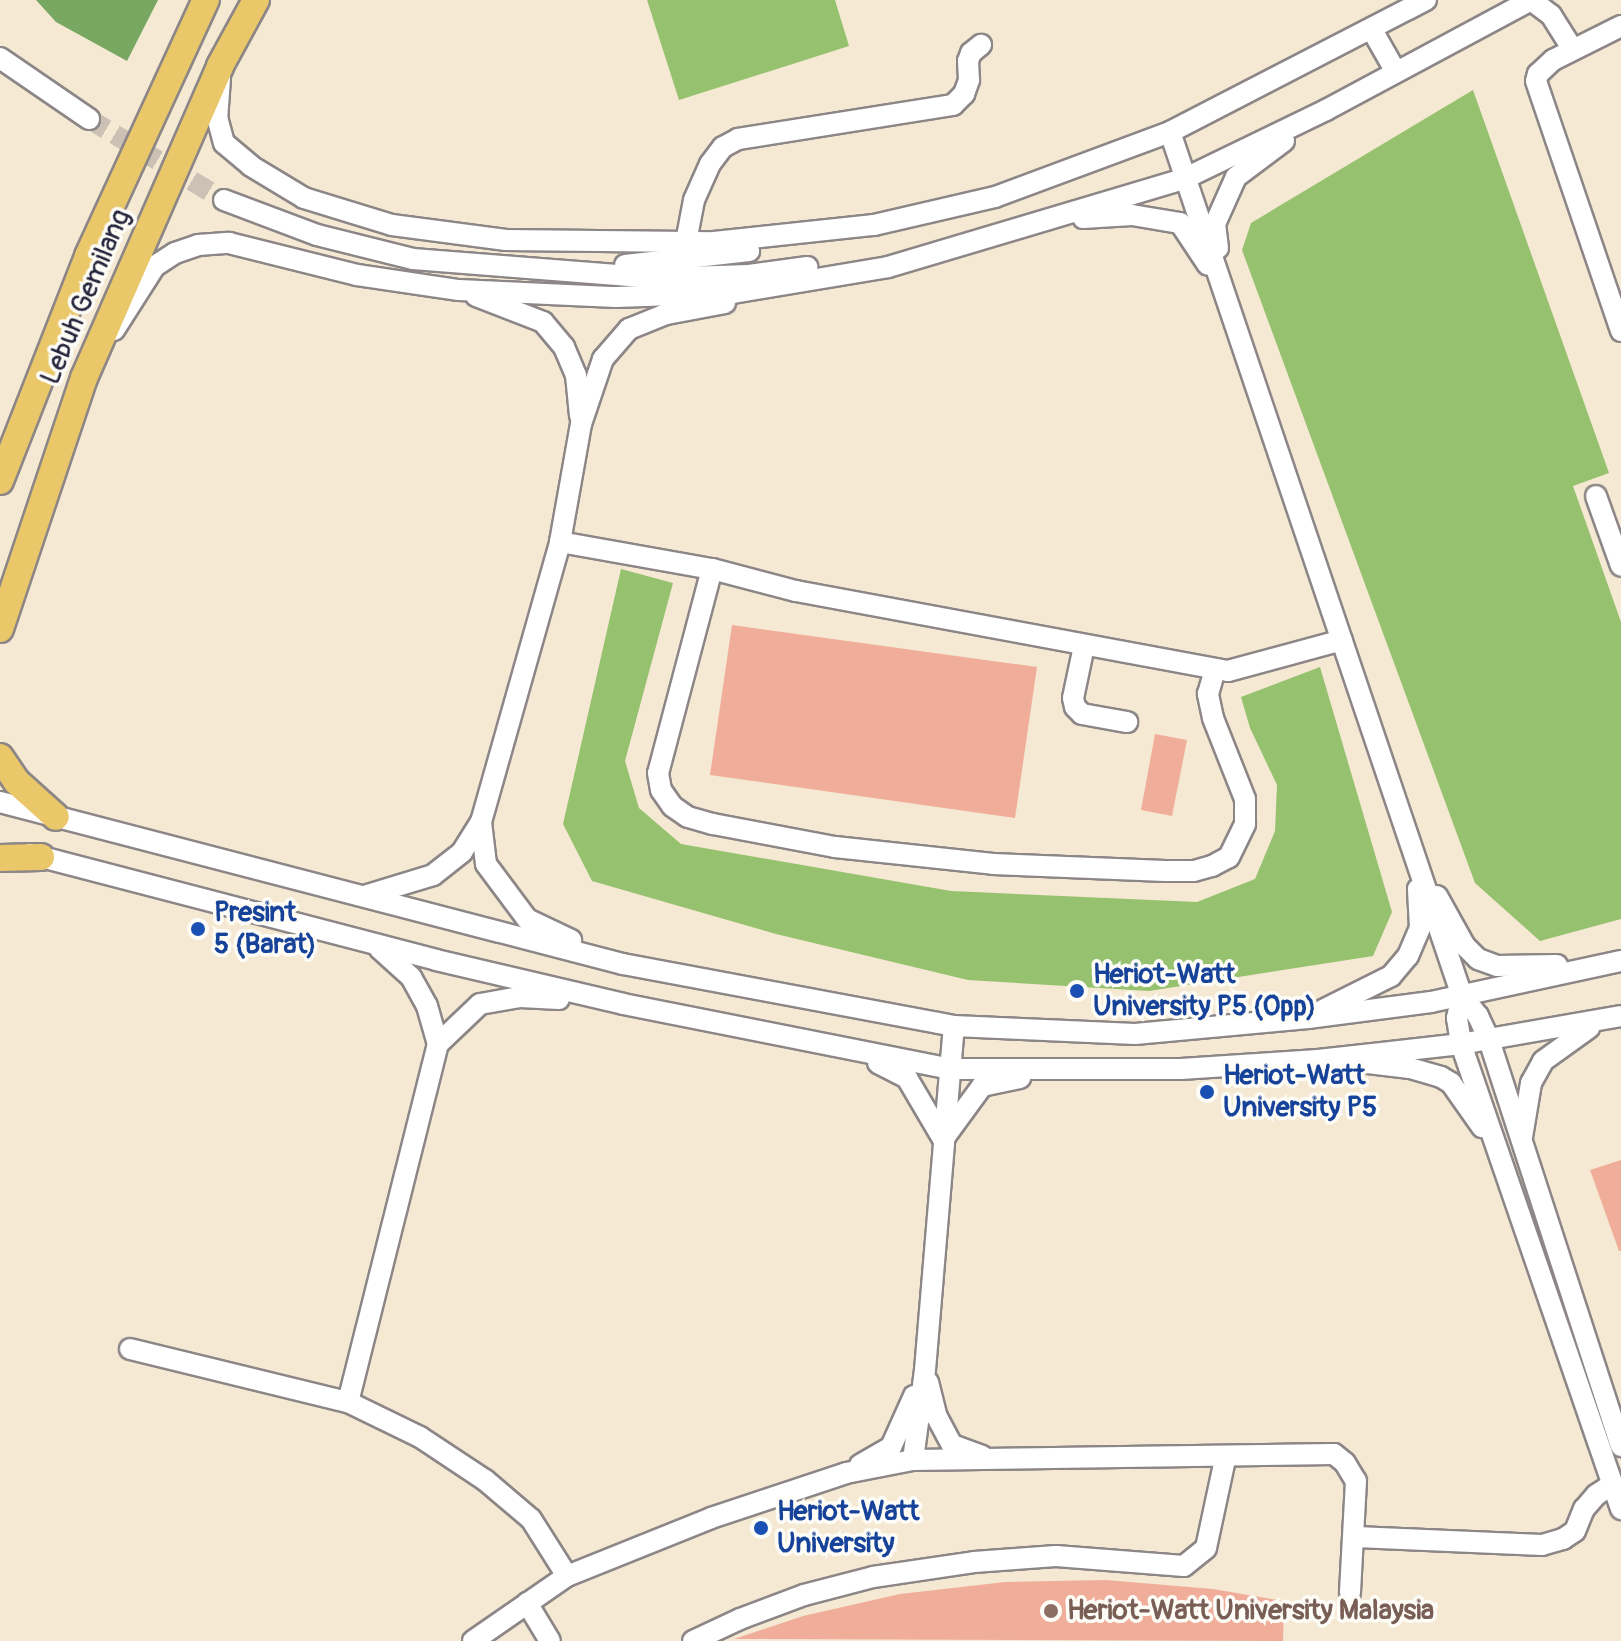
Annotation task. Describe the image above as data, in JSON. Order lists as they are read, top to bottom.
{
  "streets": {
    "main road": ["Lebuh Gemilang"]
  },
  "places": [
    "Presint 5 (Barat)",
    "Heriot-Watt University P5 (Opp)",
    "Heriot-Watt University P5",
    "Heriot-Watt University",
    "Heriot-Watt University Malaysia"
  ]
}
